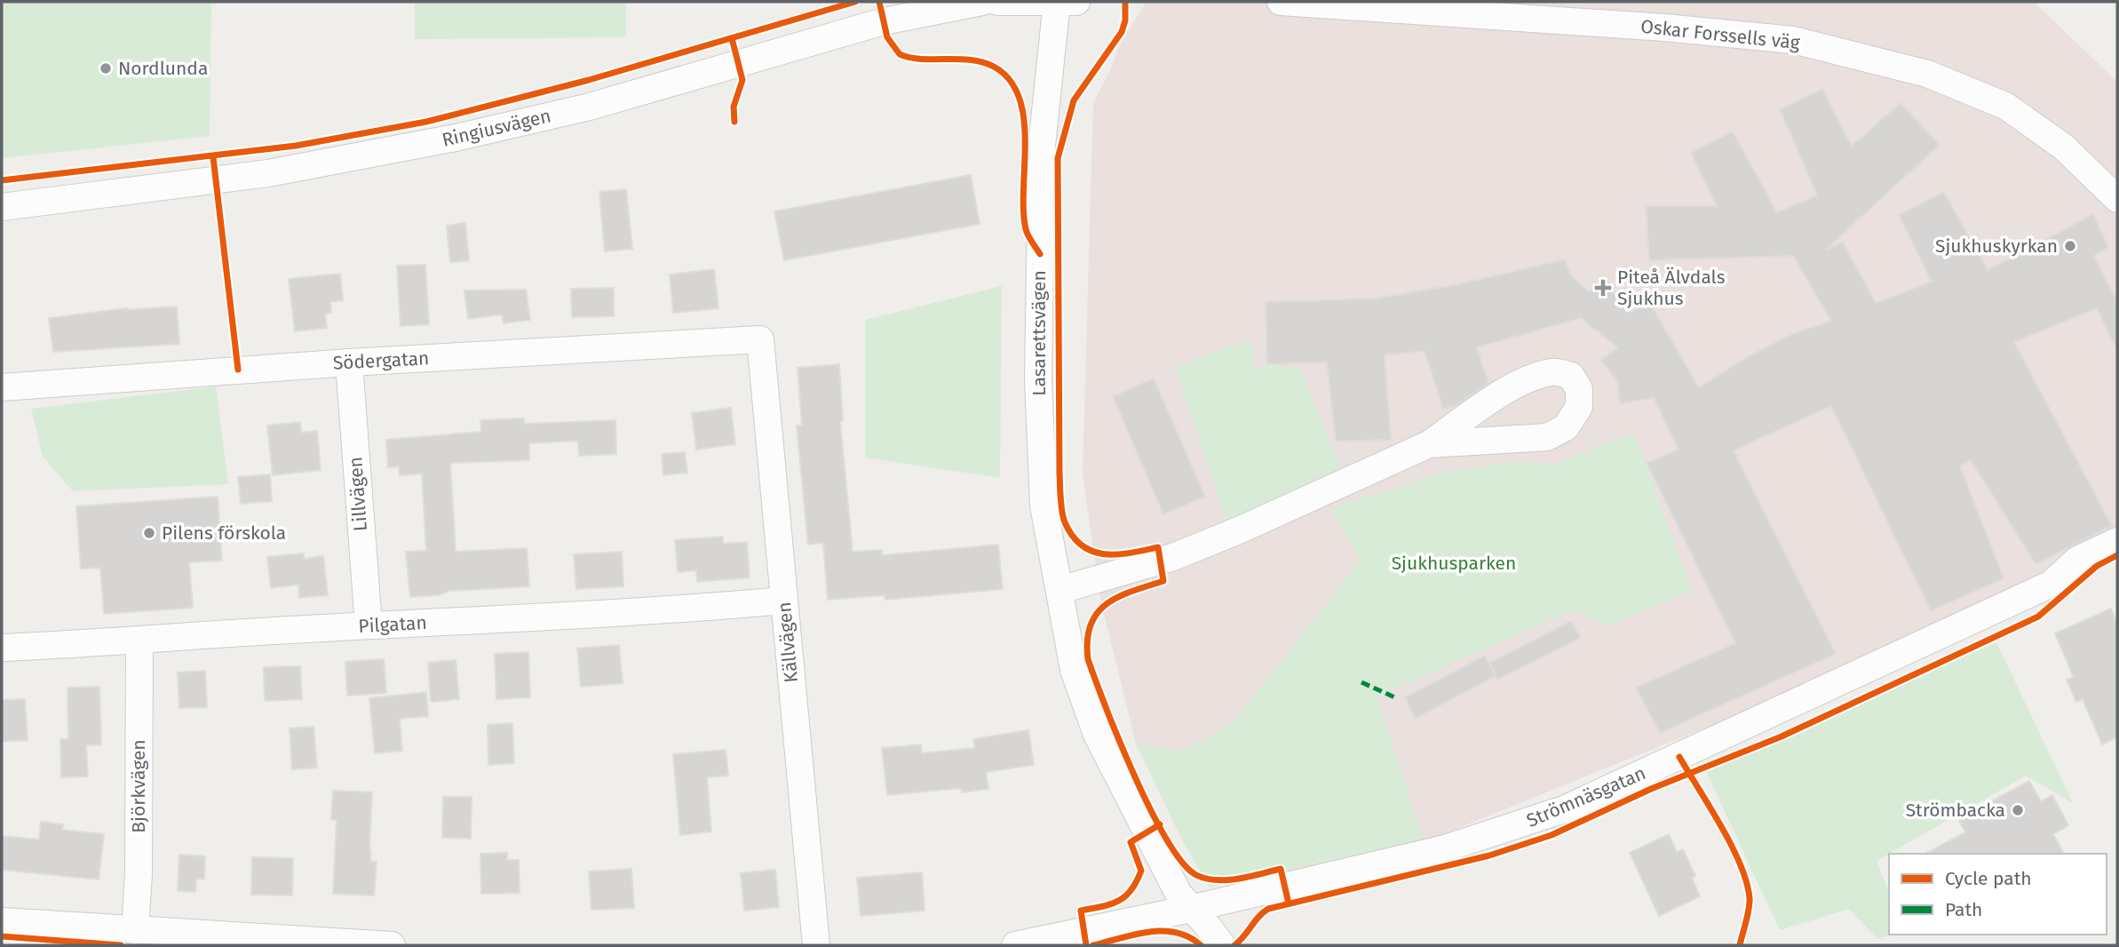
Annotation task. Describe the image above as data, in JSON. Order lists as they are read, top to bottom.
{
  "streets": {
    "street": [
      "Oskar Forssells väg",
      "Ringiusvägen",
      "Lasarettsvägen",
      "Södergatan",
      "Lillvägen",
      "Pilgatan",
      "Källvägen",
      "Björkvägen",
      "Strömnäsgatan"
    ]
  },
  "crossings": [
    ["Lasarettsvägen", "Strömnäsgatan"],
    ["Södergatan", "Lillvägen"],
    ["Södergatan", "Källvägen"],
    ["Lillvägen", "Pilgatan"],
    ["Pilgatan", "Källvägen"],
    ["Pilgatan", "Björkvägen"]
  ],
  "parks": ["Sjukhusparken"],
  "places": {
    "other": [
      "Nordlunda",
      "Sjukhuskyrkan",
      "Pilens förskola",
      "Strömbacka"
    ],
    "health": ["Piteå Älvdals Sjukhus"]
  },
  "legend": ["Cycle path", "Path"]
}
